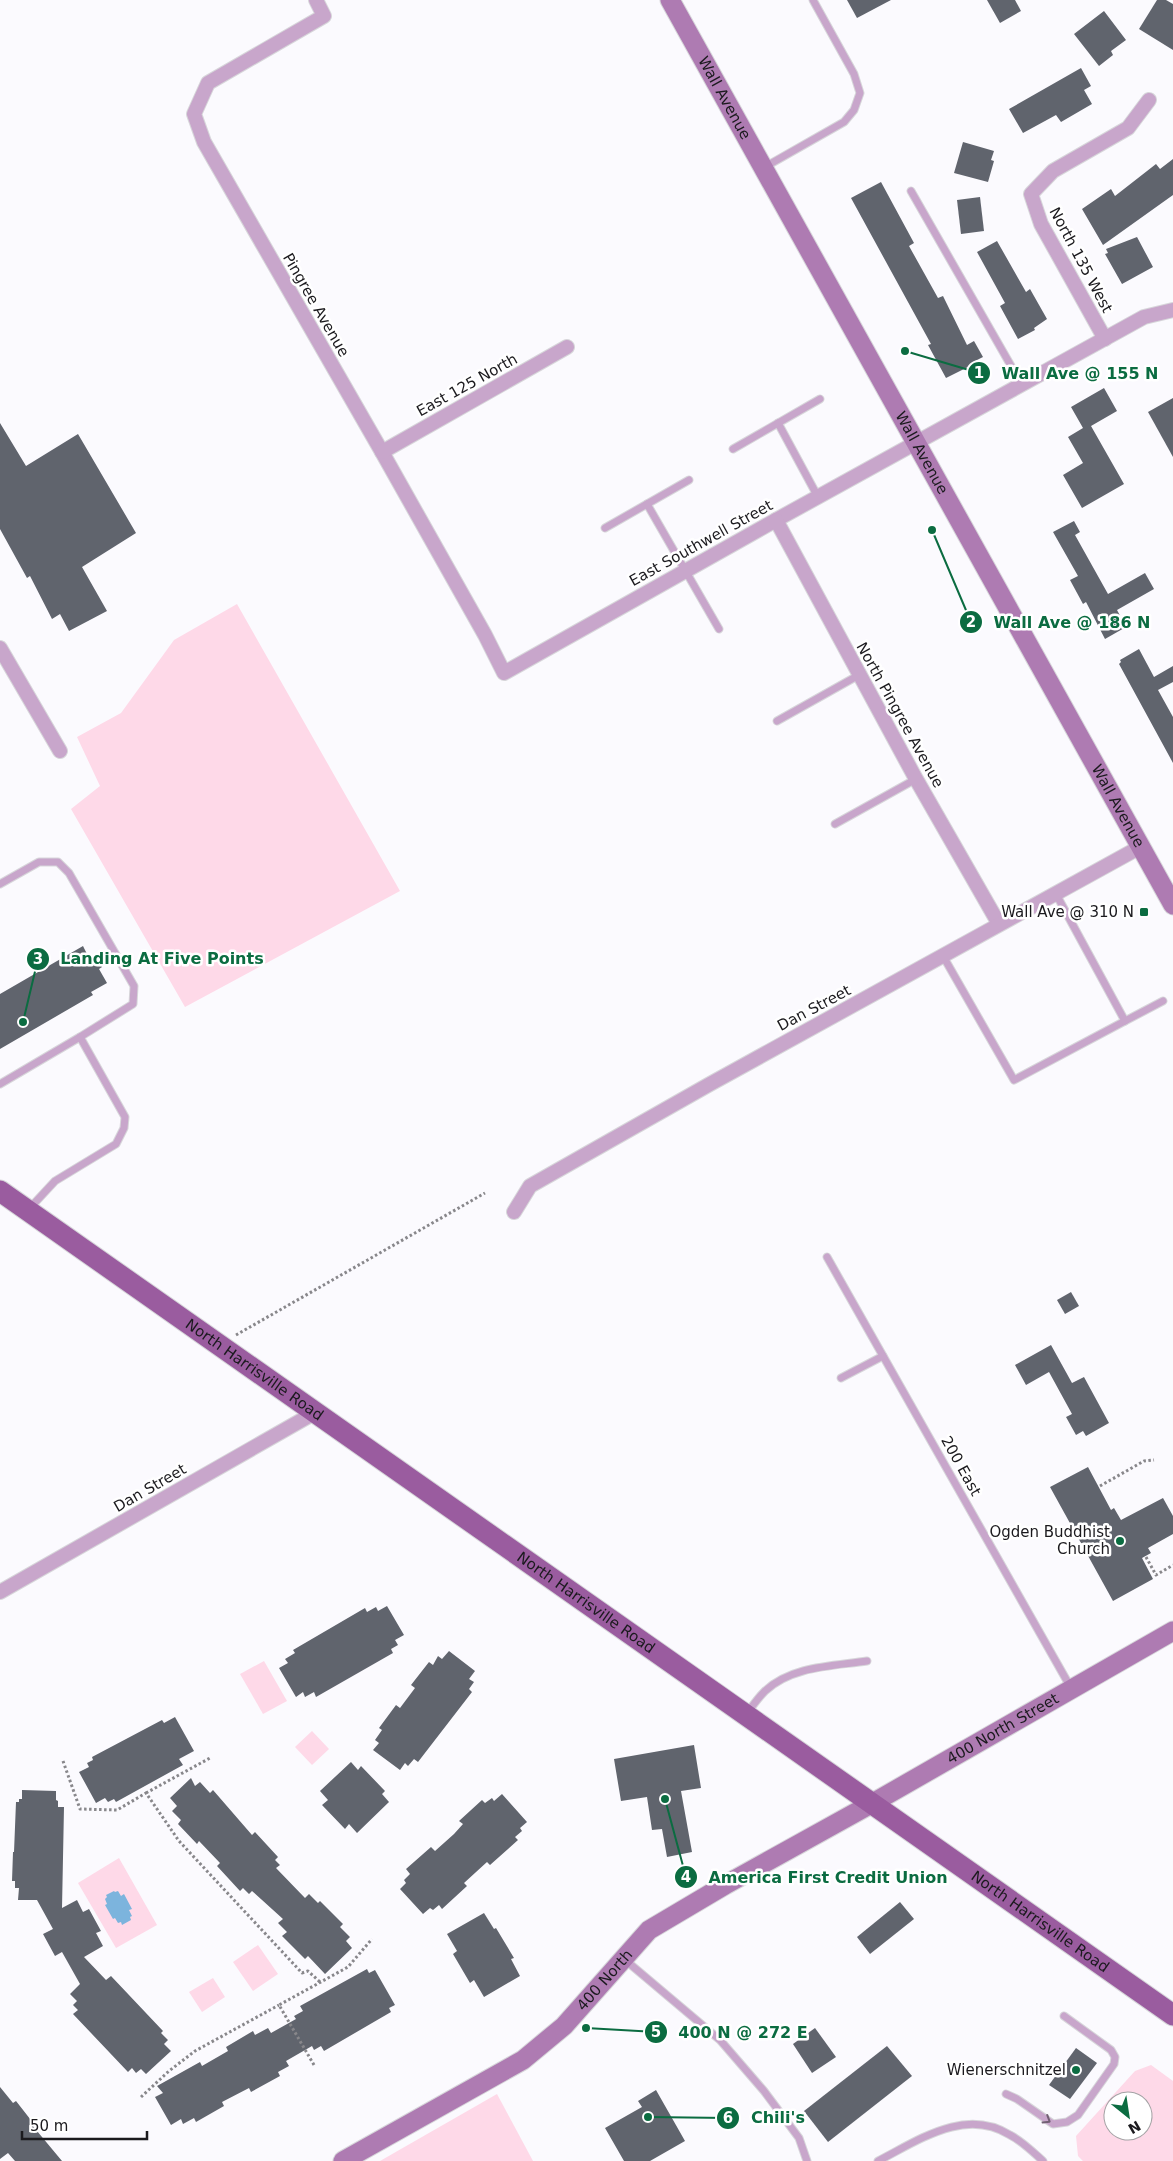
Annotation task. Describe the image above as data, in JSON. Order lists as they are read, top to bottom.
{
  "streets": {
    "main road": [
      "Wall Avenue",
      "North Harrisville Road",
      "400 North Street",
      "400 North"
    ],
    "street": [
      "North 135 West",
      "Pingree Avenue",
      "East 125 North",
      "East Southwell Street",
      "North Pingree Avenue",
      "Dan Street"
    ],
    "lane": ["200 East"]
  },
  "crossings": [
    ["Wall Avenue", "East Southwell Street"],
    ["Wall Avenue", "Dan Street"],
    ["North 135 West", "East Southwell Street"],
    ["Pingree Avenue", "East 125 North"],
    ["Pingree Avenue", "East Southwell Street"],
    ["East Southwell Street", "North Pingree Avenue"],
    ["North Pingree Avenue", "Dan Street"],
    ["Dan Street", "North Harrisville Road"],
    ["North Harrisville Road", "400 North Street"],
    ["North Harrisville Road", "400 North"],
    ["200 East", "400 North Street"],
    ["400 North Street", "400 North"]
  ],
  "places": {
    "other": [
      "Wall Ave @ 155 N",
      "Wall Ave @ 186 N",
      "Landing At Five Points",
      "Ogden Buddhist Church",
      "America First Credit Union",
      "400 N @ 272 E",
      "Wienerschnitzel",
      "Chili's"
    ],
    "transit": ["Wall Ave @ 310 N"]
  },
  "scale_bar": "50 m",
  "north": "bottom right"
}
